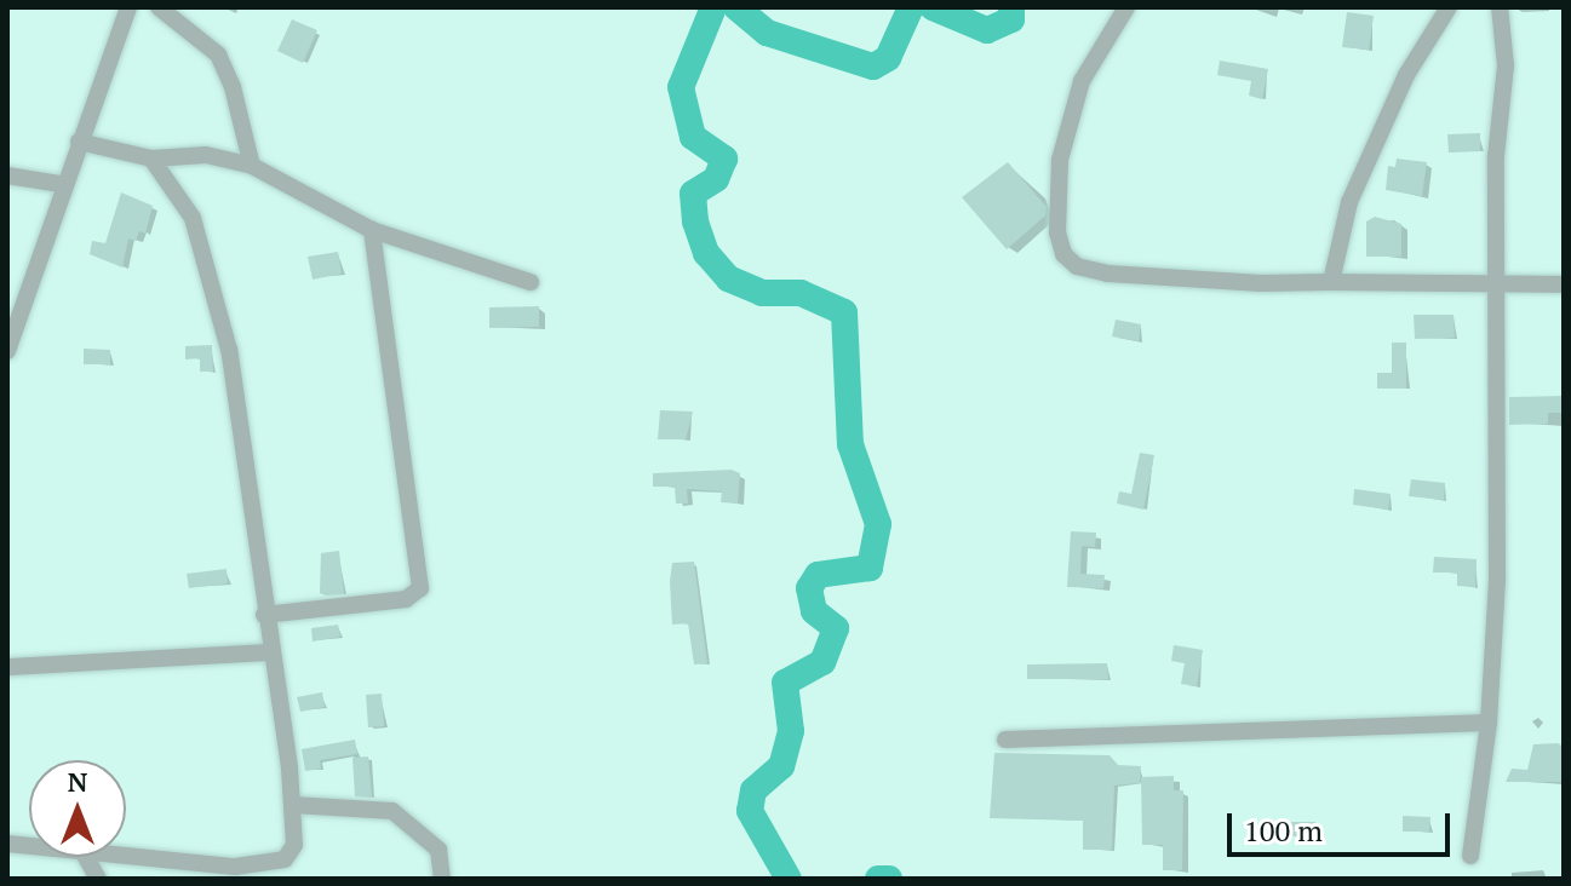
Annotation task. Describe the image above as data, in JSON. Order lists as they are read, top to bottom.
{
  "scale_bar": "100 m",
  "north": "top"
}
